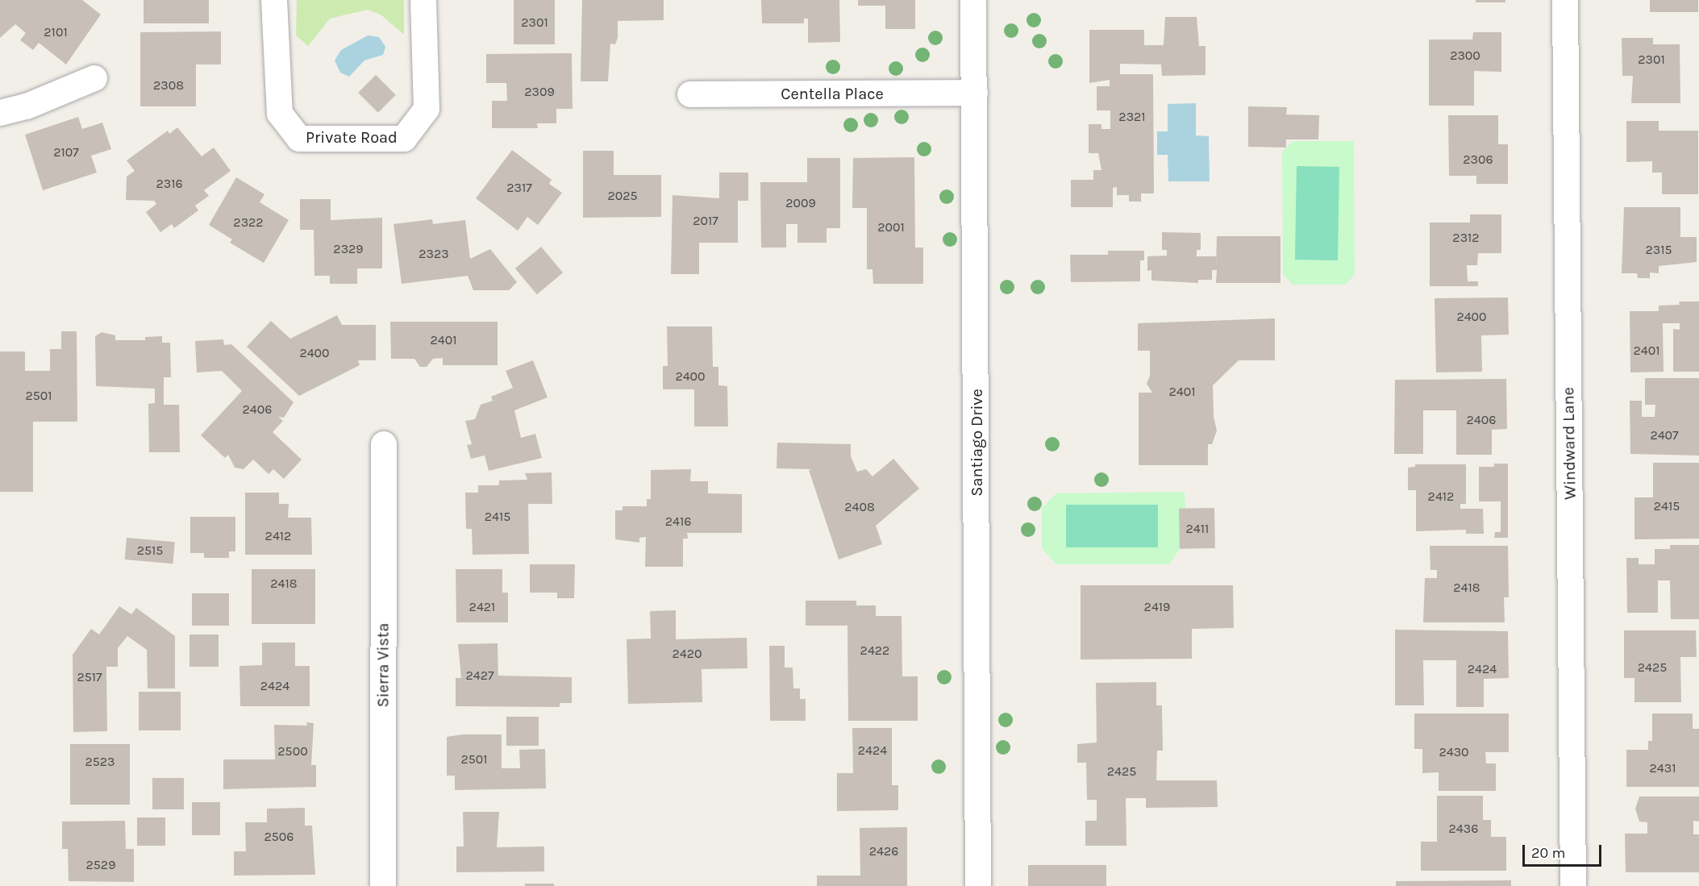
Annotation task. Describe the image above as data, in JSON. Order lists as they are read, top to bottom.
{
  "streets": {
    "street": [
      "Centella Place",
      "Private Road",
      "Santiago Drive",
      "Windward Lane",
      "Sierra Vista"
    ]
  },
  "crossings": [
    ["Centella Place", "Santiago Drive"]
  ],
  "house_numbers": [
    "2301",
    "2101",
    "2300",
    "2301",
    "2308",
    "2309",
    "2321",
    "2107",
    "2306",
    "2316",
    "2317",
    "2025",
    "2009",
    "2017",
    "2322",
    "2001",
    "2312",
    "2329",
    "2315",
    "2323",
    "2400",
    "2401",
    "2401",
    "2400",
    "2400",
    "2401",
    "2501",
    "2406",
    "2406",
    "2407",
    "2412",
    "2415",
    "2408",
    "2415",
    "2416",
    "2411",
    "2412",
    "2515",
    "2418",
    "2418",
    "2421",
    "2419",
    "2422",
    "2420",
    "2425",
    "2424",
    "2427",
    "2517",
    "2424",
    "2424",
    "2500",
    "2430",
    "2501",
    "2523",
    "2431",
    "2425",
    "2436",
    "2506",
    "2426",
    "2529"
  ],
  "scale_bar": "20 m"
}
